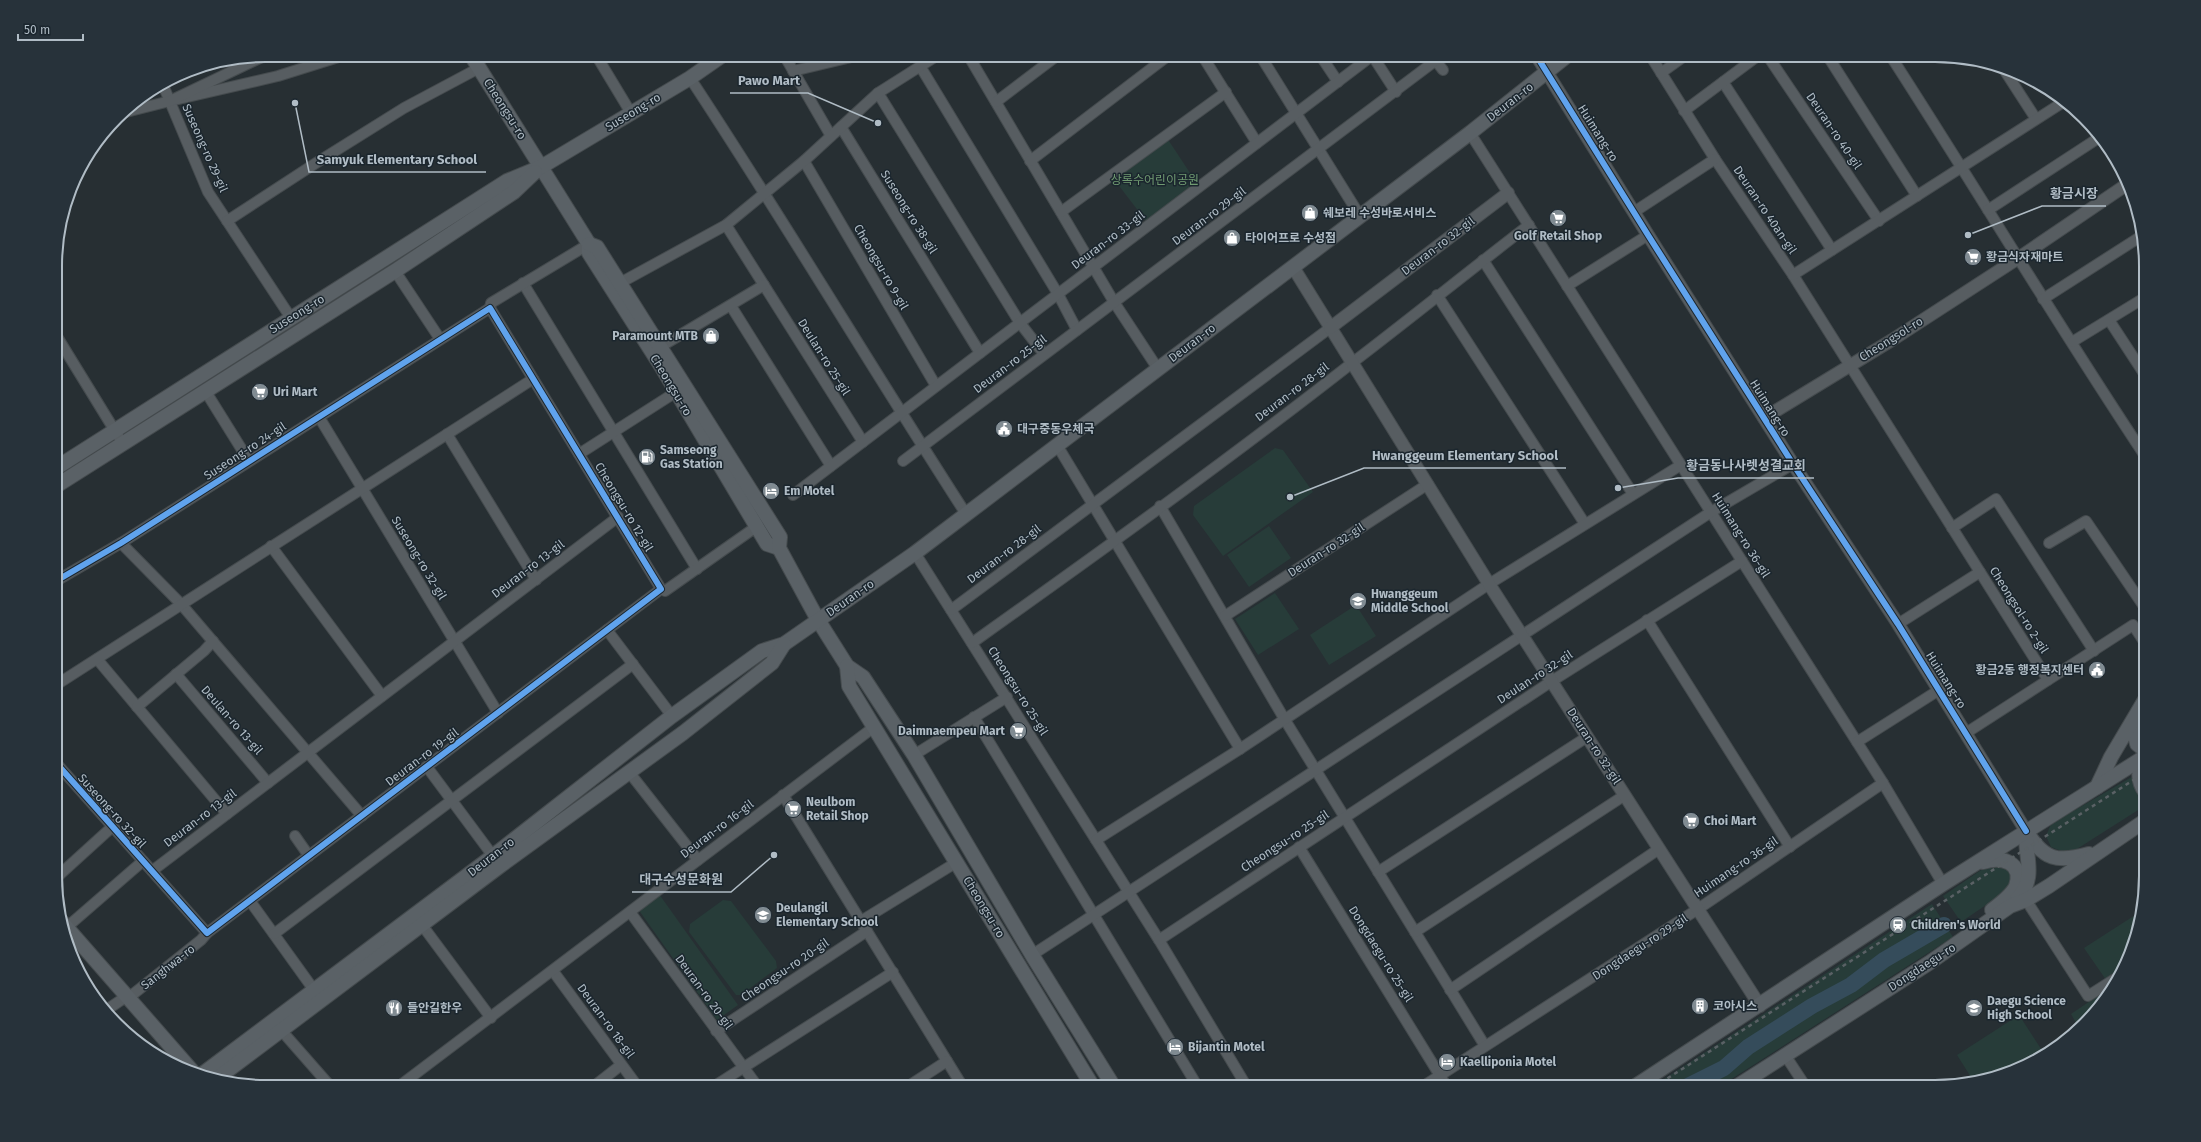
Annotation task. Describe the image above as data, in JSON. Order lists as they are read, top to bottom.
{
  "streets": {
    "main road": [
      "Deuran-ro",
      "Cheongsu-ro",
      "Suseong-ro",
      "Sanghwa-ro",
      "Dongdaegu-ro"
    ],
    "street": [
      "Deuran-ro 40-gil",
      "Huimang-ro",
      "Suseong-ro 29-gil",
      "Deuran-ro 40an-gil",
      "Suseong-ro 38-gil",
      "Deuran-ro 29-gil",
      "Deuran-ro 33-gil",
      "Deuran-ro 32-gil",
      "Cheongsu-ro 9-gil",
      "Cheongsol-ro",
      "Deulan-ro 25-gil",
      "Deuran-ro 25-gil",
      "Deuran-ro 28-gil",
      "Suseong-ro 24-gil",
      "Cheongsu-ro 12-gil",
      "Huimang-ro 36-gil",
      "Suseong-ro 32-gil",
      "Deuran-ro 13-gil",
      "Cheongsol-ro 2-gil",
      "Deulan-ro 32-gil",
      "Cheongsu-ro 25-gil",
      "Deulan-ro 13-gil",
      "Deuran-ro 19-gil",
      "Deuran-ro 16-gil",
      "Dongdaegu-ro 29-gil",
      "Dongdaegu-ro 25-gil",
      "Cheongsu-ro 20-gil",
      "Deuran-ro 20-gil",
      "Deuran-ro 18-gil"
    ]
  },
  "crossings": [
    ["Deuran-ro", "Cheongsu-ro"],
    ["Deuran-ro", "Huimang-ro"],
    ["Deuran-ro", "Deuran-ro 32-gil"],
    ["Cheongsu-ro", "Suseong-ro"],
    ["Suseong-ro", "Suseong-ro 29-gil"],
    ["Huimang-ro", "Cheongsol-ro"],
    ["Huimang-ro", "Huimang-ro 36-gil"],
    ["Deuran-ro 40an-gil", "Cheongsol-ro"],
    ["Deuran-ro 40an-gil", "Cheongsol-ro 2-gil"],
    ["Suseong-ro 38-gil", "Deuran-ro 33-gil"],
    ["Deuran-ro 29-gil", "Deuran-ro 25-gil"],
    ["Deuran-ro 33-gil", "Cheongsu-ro 9-gil"],
    ["Deuran-ro 32-gil", "Deuran-ro 28-gil"],
    ["Deuran-ro 32-gil", "Huimang-ro 36-gil"],
    ["Deuran-ro 32-gil", "Deulan-ro 32-gil"],
    ["Deuran-ro 32-gil", "Dongdaegu-ro 29-gil"],
    ["Cheongsol-ro", "Cheongsol-ro 2-gil"],
    ["Deuran-ro 28-gil", "Cheongsu-ro 25-gil"],
    ["Cheongsu-ro 12-gil", "Deuran-ro 13-gil"],
    ["Huimang-ro 36-gil", "Deulan-ro 32-gil"],
    ["Huimang-ro 36-gil", "Dongdaegu-ro 29-gil"],
    ["Suseong-ro 32-gil", "Deuran-ro 13-gil"],
    ["Suseong-ro 32-gil", "Sanghwa-ro"],
    ["Deuran-ro 13-gil", "Deulan-ro 13-gil"],
    ["Deulan-ro 32-gil", "Cheongsu-ro 25-gil"],
    ["Cheongsu-ro 25-gil", "Dongdaegu-ro 25-gil"],
    ["Deuran-ro 16-gil", "Deuran-ro 20-gil"],
    ["Deuran-ro 16-gil", "Deuran-ro 18-gil"],
    ["Dongdaegu-ro 29-gil", "Dongdaegu-ro 25-gil"],
    ["Cheongsu-ro 20-gil", "Deuran-ro 20-gil"]
  ],
  "parks": ["상록수어린이공원"],
  "places": {
    "other": [
      "Samyuk Elementary School",
      "Pawo Mart",
      "황금시장",
      "황금동나사렛성결교회",
      "Hwanggeum Elementary School",
      "대구수성문화원"
    ],
    "shop": ["쉐보레 수성바로서비스", "타이어프로 수성점", "Paramount MTB"],
    "supermarket": [
      "Golf Retail Shop",
      "황금식자재마트",
      "Uri Mart",
      "Daimnaempeu Mart",
      "Neulbom Retail Shop",
      "Choi Mart"
    ],
    "public building": ["대구중동우체국", "황금2동 행정복지센터"],
    "fuel station": ["Samseong Gas Station"],
    "hotel": ["Em Motel", "Bijantin Motel", "Kaelliponia Motel"],
    "school or university": ["Hwanggeum Middle School", "Deulangil Elementary School", "Daegu Science High School"],
    "station": ["Children's World"],
    "building": ["코아시스"],
    "restaurant": ["들안길한우"]
  },
  "scale_bar": "50 m"
}
